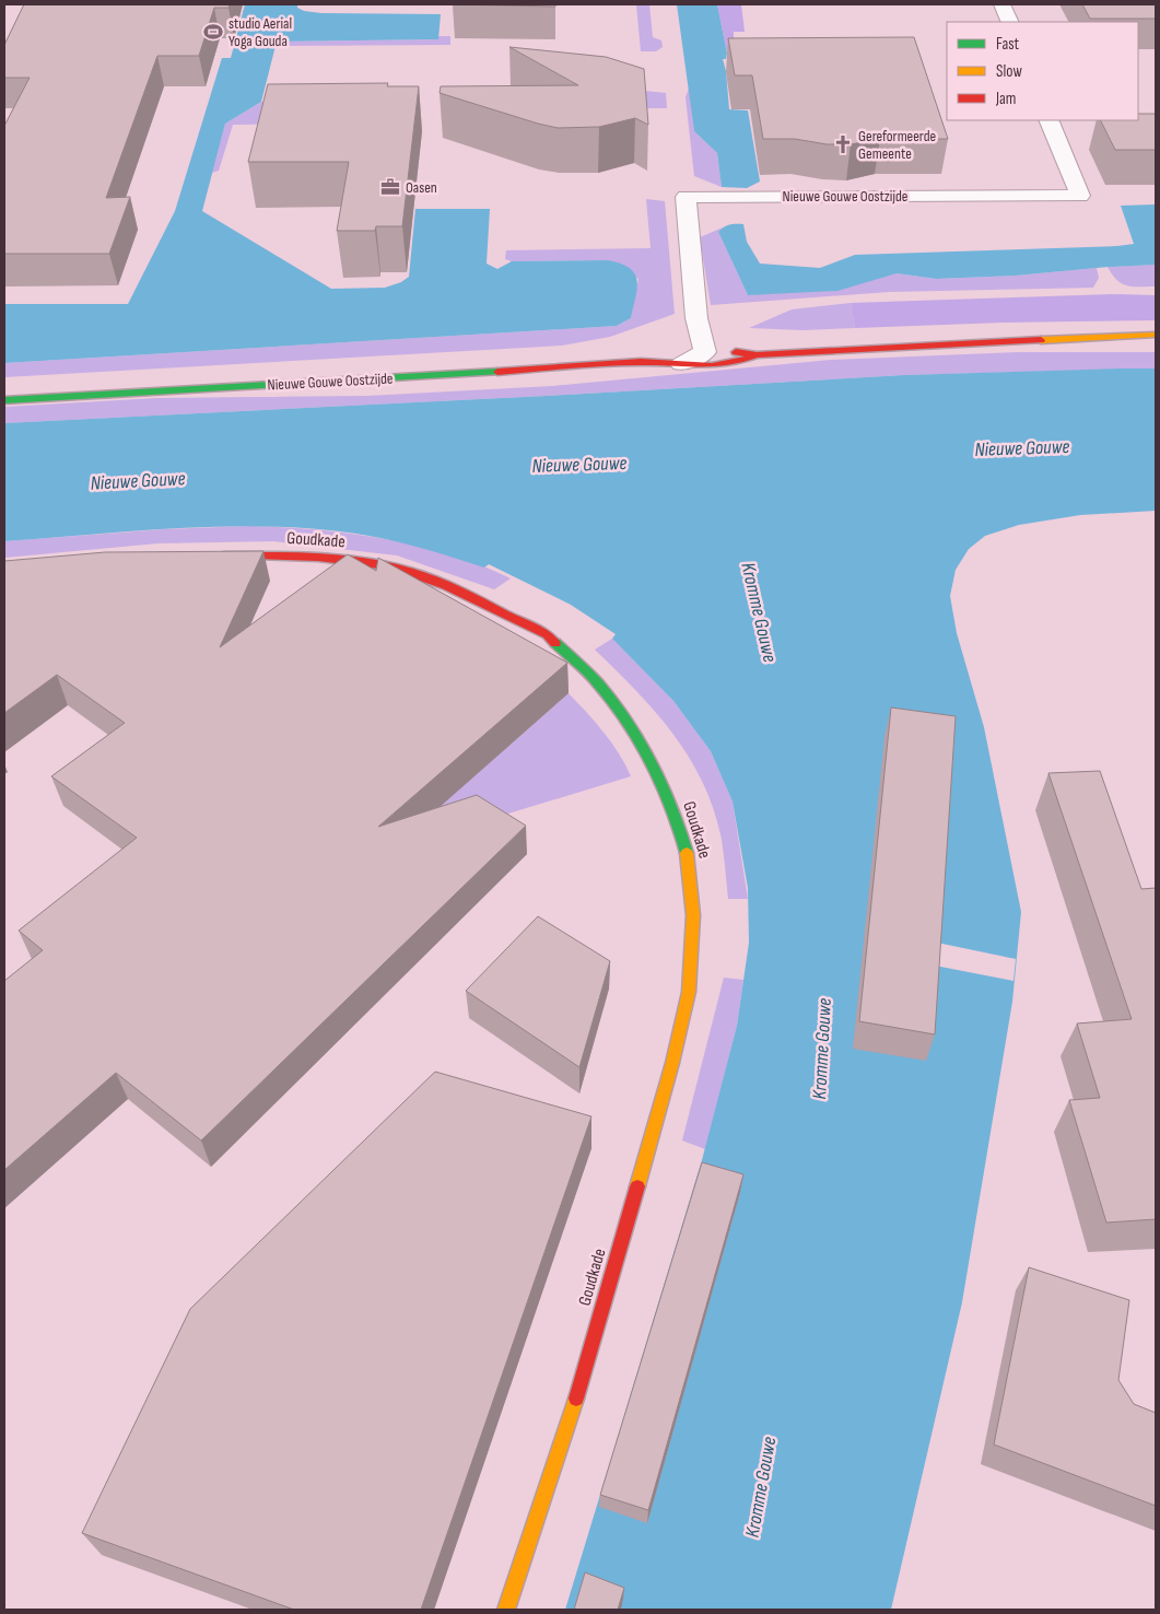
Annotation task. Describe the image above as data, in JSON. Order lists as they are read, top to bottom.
{
  "streets": {
    "main road": ["Nieuwe Gouwe Oostzijde", "Goudkade"]
  },
  "water": ["Nieuwe Gouwe", "Kromme Gouwe"],
  "places": {
    "sports": ["studio Aerial Yoga Gouda"],
    "church": ["Gereformeerde Gemeente"],
    "office": ["Oasen"]
  },
  "legend": ["Fast", "Slow", "Jam"]
}
